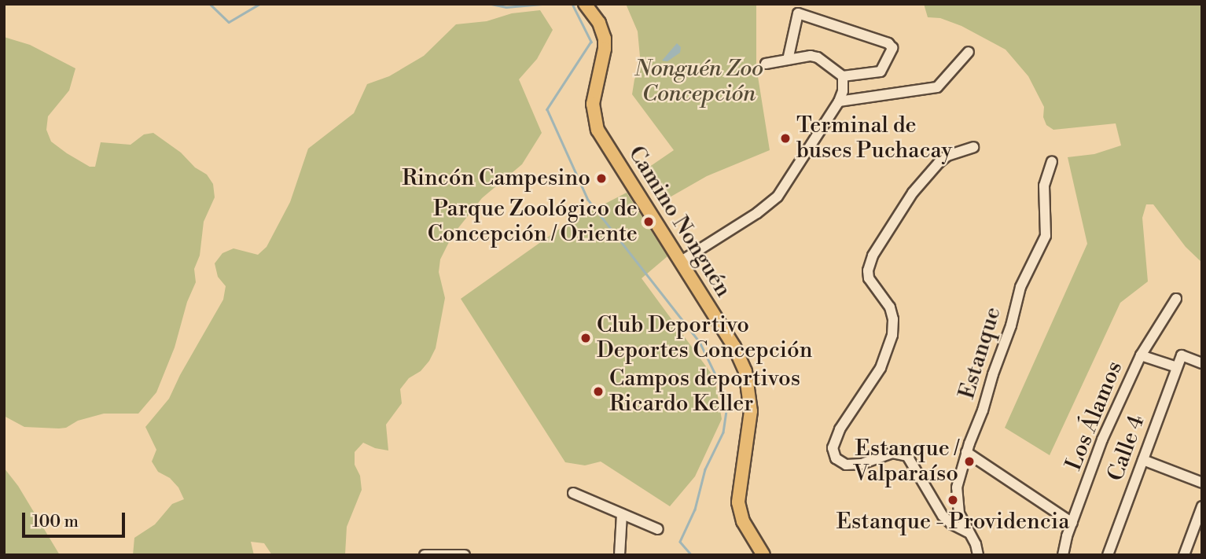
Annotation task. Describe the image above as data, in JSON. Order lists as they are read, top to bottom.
{
  "streets": {
    "main road": ["Camino Nonguén"],
    "street": ["Estanque", "Los Álamos", "Calle 4"]
  },
  "parks": ["Nonguén Zoo Concepción"],
  "places": [
    "Terminal de buses Puchacay",
    "Rincón Campesino",
    "Parque Zoológico de Concepción / Oriente",
    "Club Deportivo Deportes Concepción",
    "Campos deportivos Ricardo Keller",
    "Estanque / Valparaíso",
    "Estanque - Providencia"
  ],
  "scale_bar": "100 m"
}
